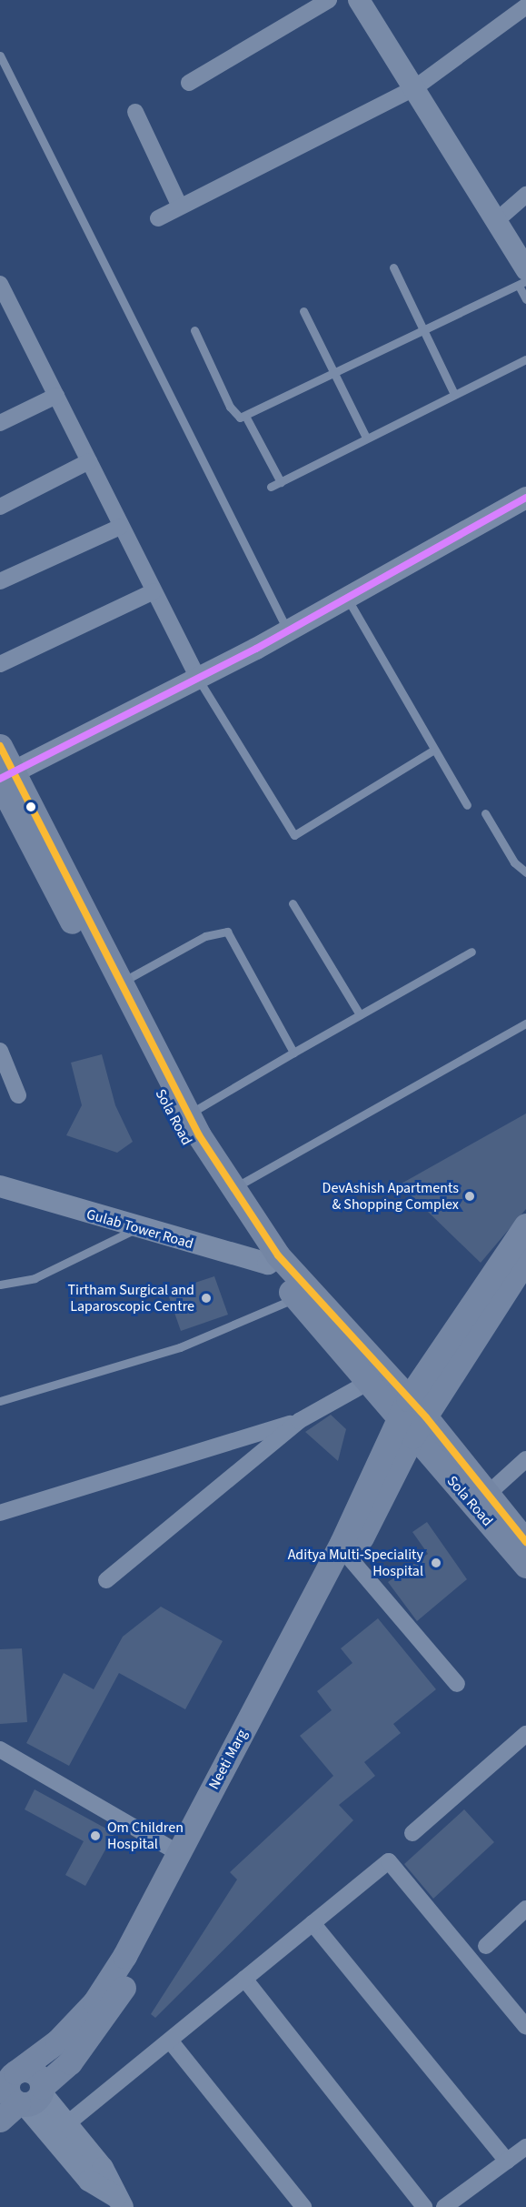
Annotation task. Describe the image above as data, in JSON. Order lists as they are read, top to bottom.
{
  "streets": {
    "main road": ["Sola Road", "Neeti Marg"],
    "street": ["Gulab Tower Road"]
  },
  "crossings": [
    ["Sola Road", "Gulab Tower Road"],
    ["Sola Road", "Neeti Marg"]
  ],
  "places": [
    "DevAshish Apartments & Shopping Complex",
    "Tirtham Surgical and Laparoscopic Centre",
    "Aditya Multi-Speciality Hospital",
    "Om Children Hospital"
  ]
}
